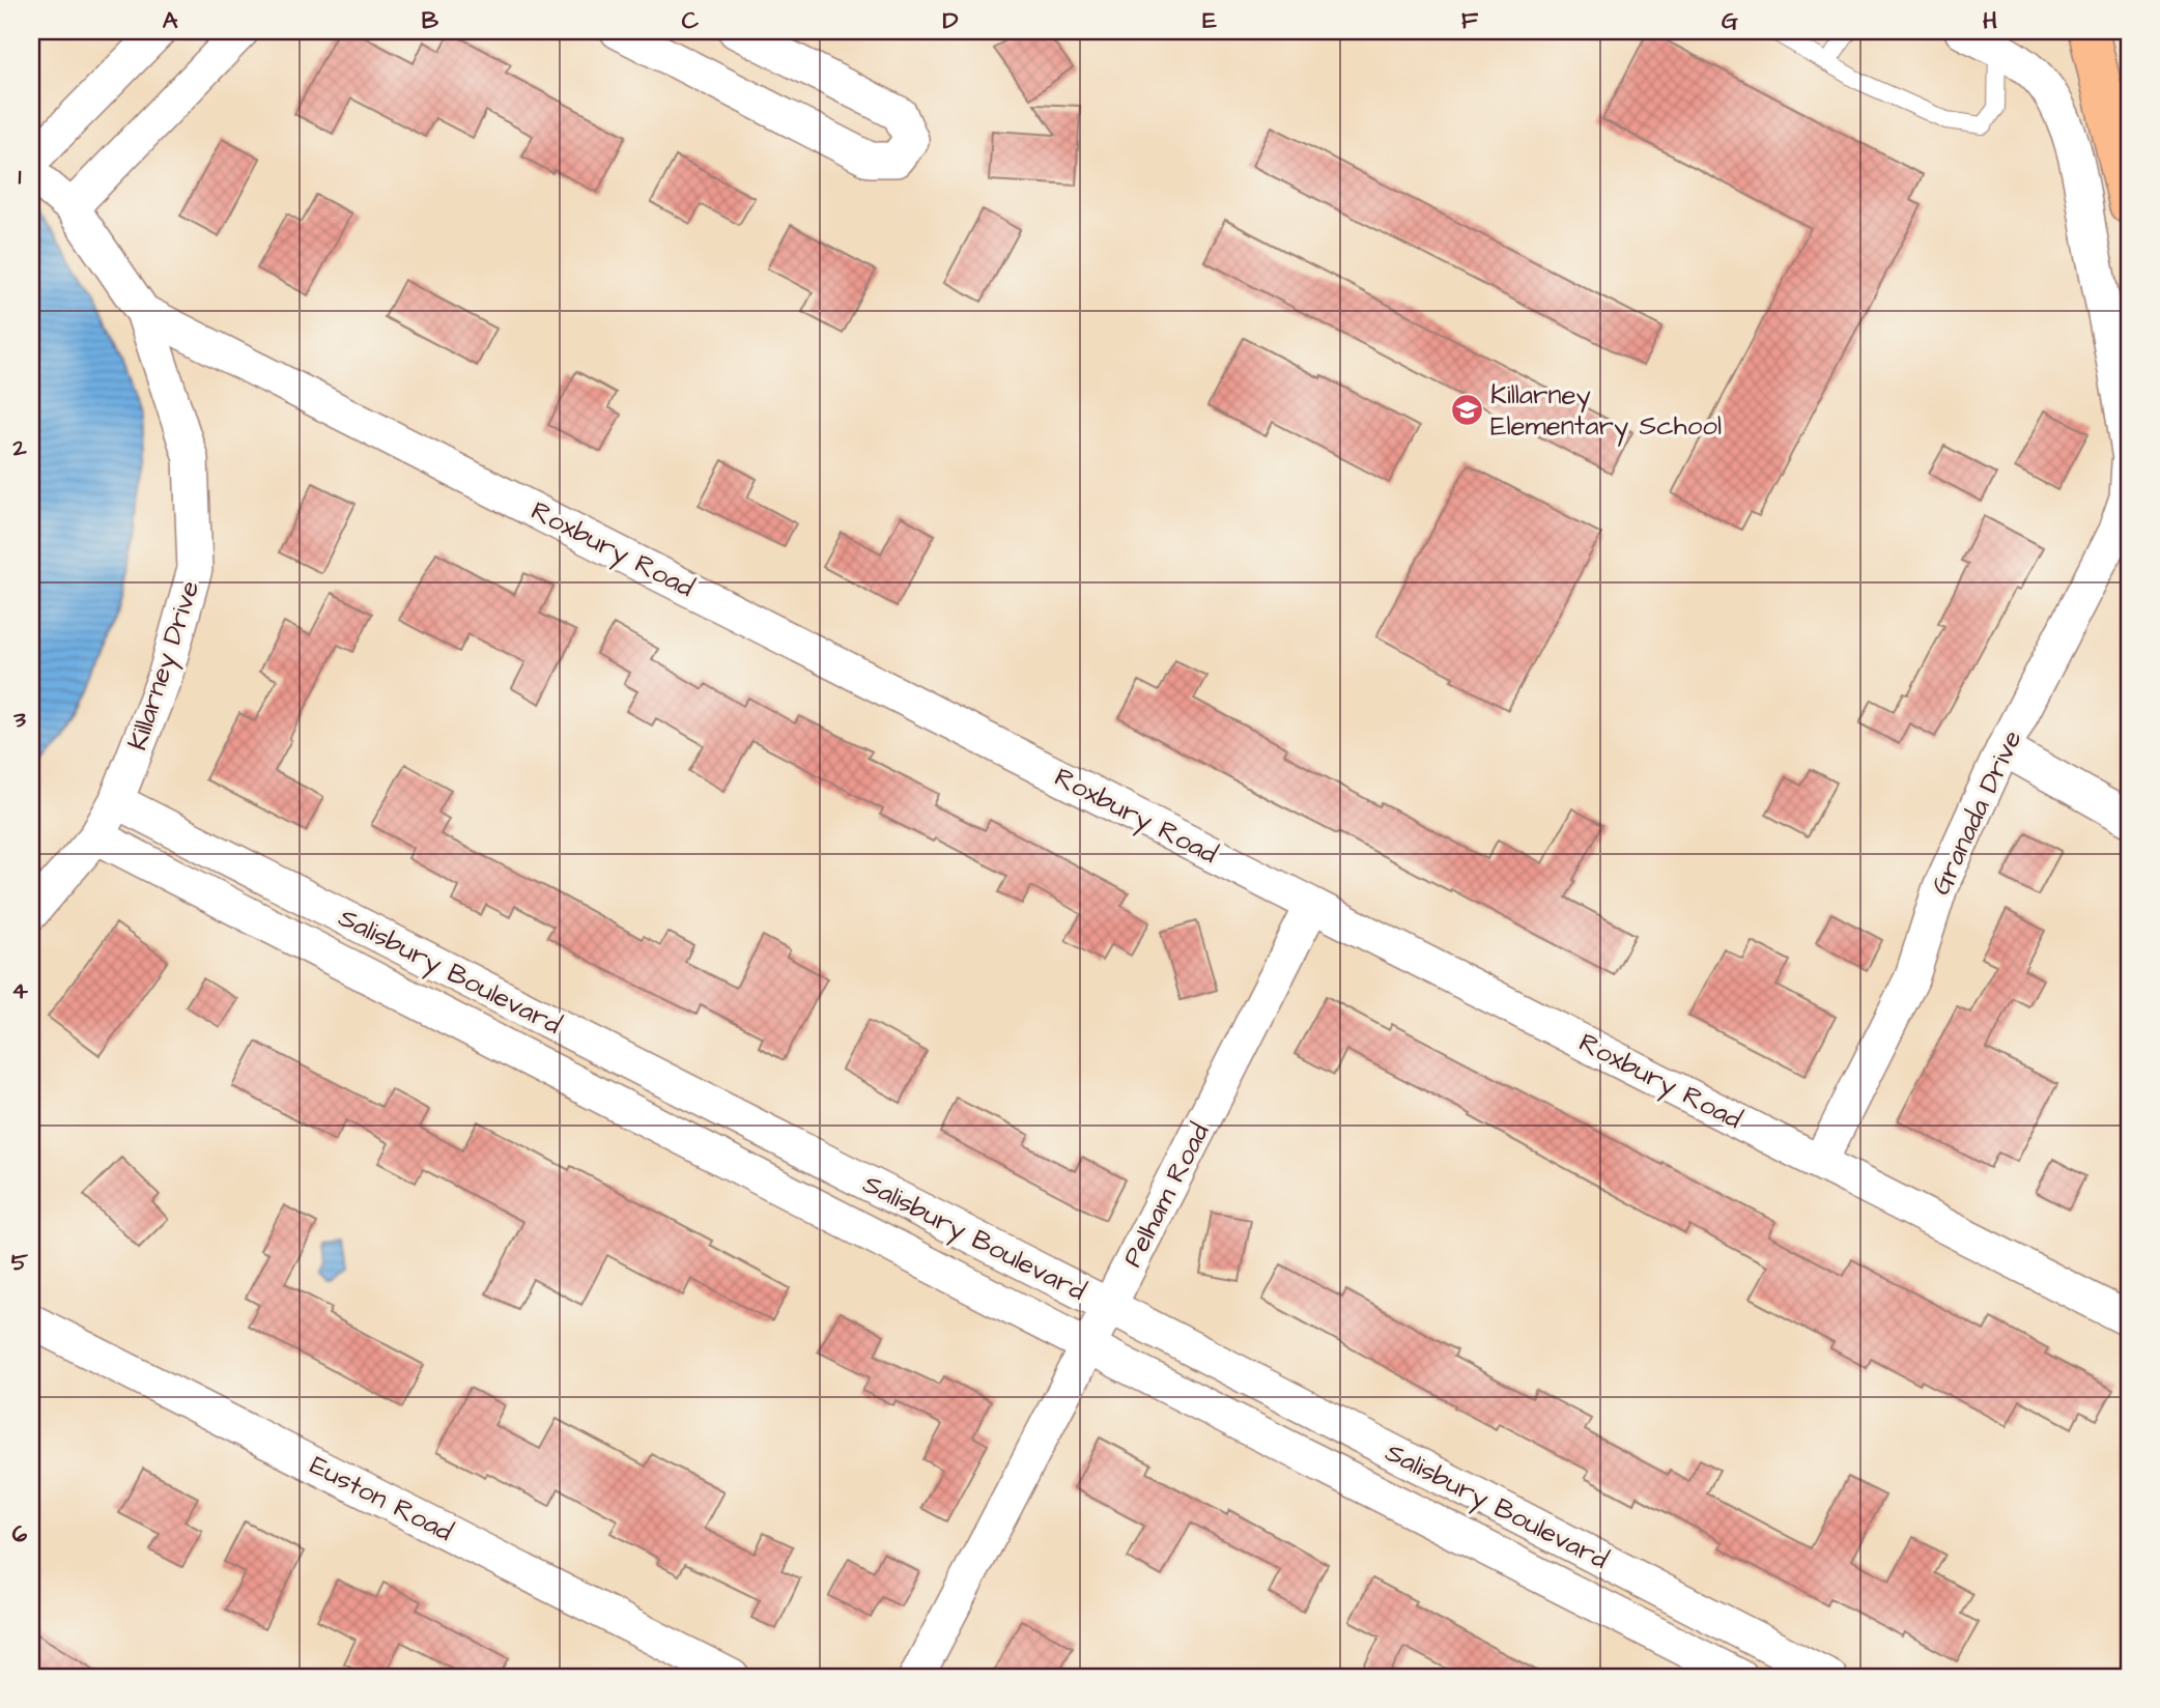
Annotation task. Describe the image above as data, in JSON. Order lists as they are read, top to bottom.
{
  "streets": {
    "street": [
      "Roxbury Road",
      "Killarney Drive",
      "Granada Drive",
      "Salisbury Boulevard",
      "Pelham Road",
      "Euston Road"
    ]
  },
  "crossings": [
    ["Roxbury Road", "Killarney Drive"],
    ["Roxbury Road", "Granada Drive"],
    ["Roxbury Road", "Pelham Road"],
    ["Killarney Drive", "Salisbury Boulevard"],
    ["Salisbury Boulevard", "Pelham Road"]
  ],
  "places": {
    "school or university": ["Killarney Elementary School"]
  },
  "grid": {
    "columns": [
      "A",
      "B",
      "C",
      "D",
      "E",
      "F",
      "G",
      "H"
    ],
    "rows": [
      "1",
      "2",
      "3",
      "4",
      "5",
      "6"
    ]
  }
}
